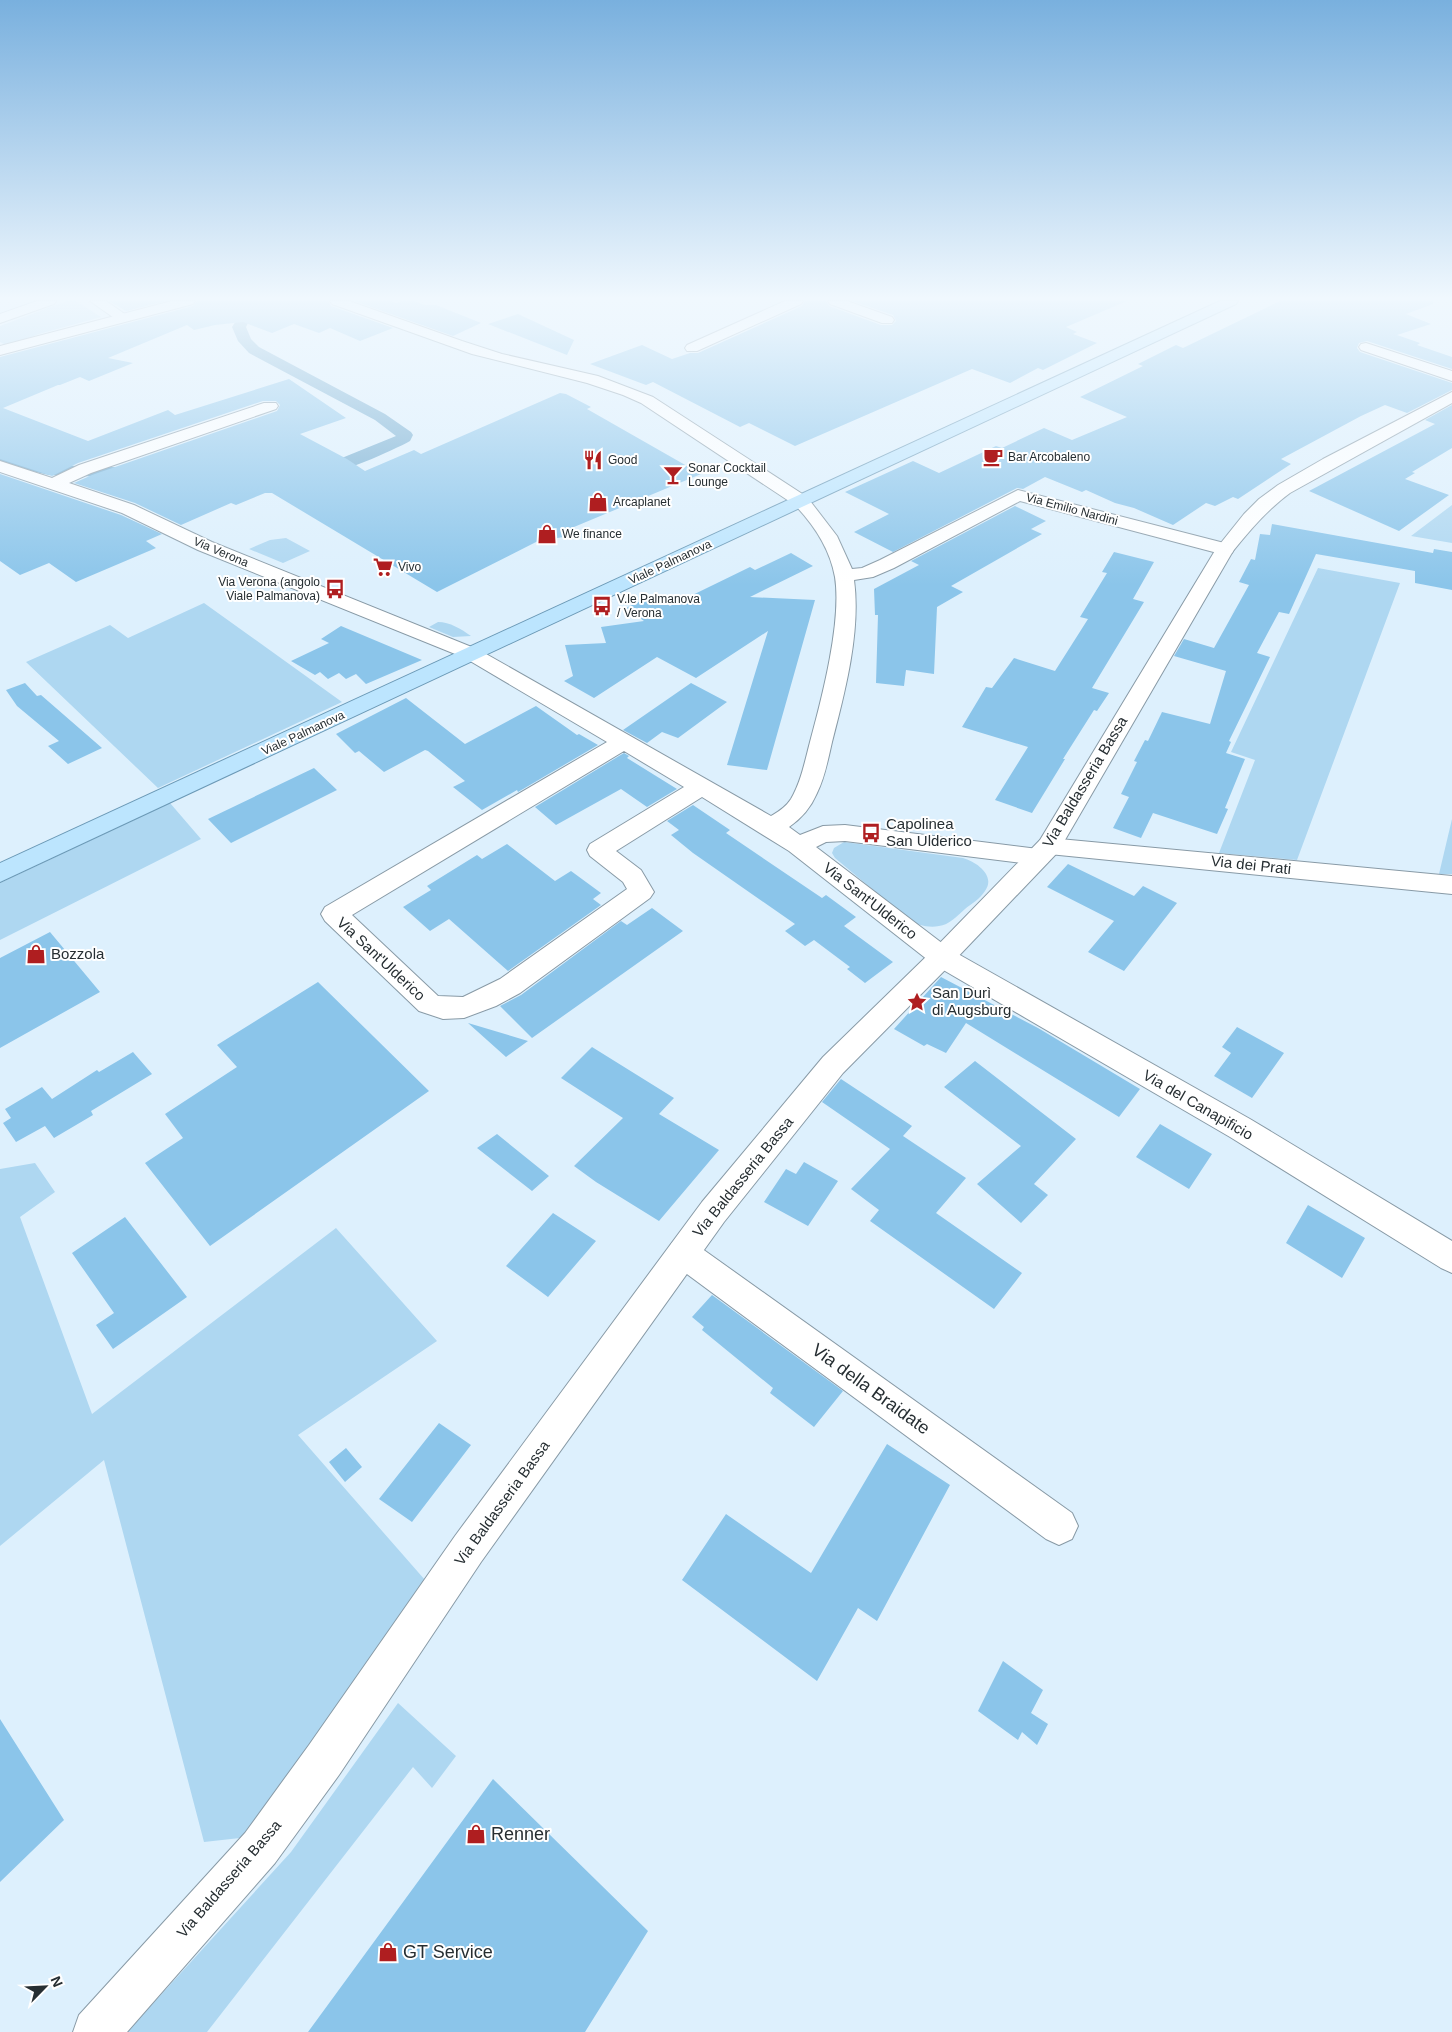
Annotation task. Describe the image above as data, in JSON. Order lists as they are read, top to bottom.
{
  "streets": {
    "main road": ["Viale Palmanova"],
    "street": [
      "Via Emilio Nardini",
      "Via Verona",
      "Via Baldasseria Bassa",
      "Via dei Prati",
      "Via Sant'Ulderico",
      "Via del Canapificio",
      "Via della Braidate"
    ]
  },
  "crossings": [
    ["Via Emilio Nardini", "Via Baldasseria Bassa"],
    ["Via Verona", "Viale Palmanova"],
    ["Via Verona", "Via Sant'Ulderico"],
    ["Viale Palmanova", "Via Sant'Ulderico"],
    ["Via Baldasseria Bassa", "Via dei Prati"],
    ["Via Baldasseria Bassa", "Via Sant'Ulderico"],
    ["Via Baldasseria Bassa", "Via del Canapificio"],
    ["Via Baldasseria Bassa", "Via della Braidate"],
    ["Via Sant'Ulderico", "Via del Canapificio"]
  ],
  "places": {
    "cafe": ["Bar Arcobaleno"],
    "restaurant": ["Good"],
    "bar": ["Sonar Cocktail Lounge"],
    "shop": [
      "Arcaplanet",
      "We finance",
      "Bozzola",
      "Renner",
      "GT Service"
    ],
    "supermarket": ["Vivo"],
    "bus stop": ["Via Verona (angolo Viale Palmanova)", "V.le Palmanova / Verona", "Capolinea San Ulderico"],
    "place": ["San Durì di Augsburg"]
  },
  "north": "top right"
}
